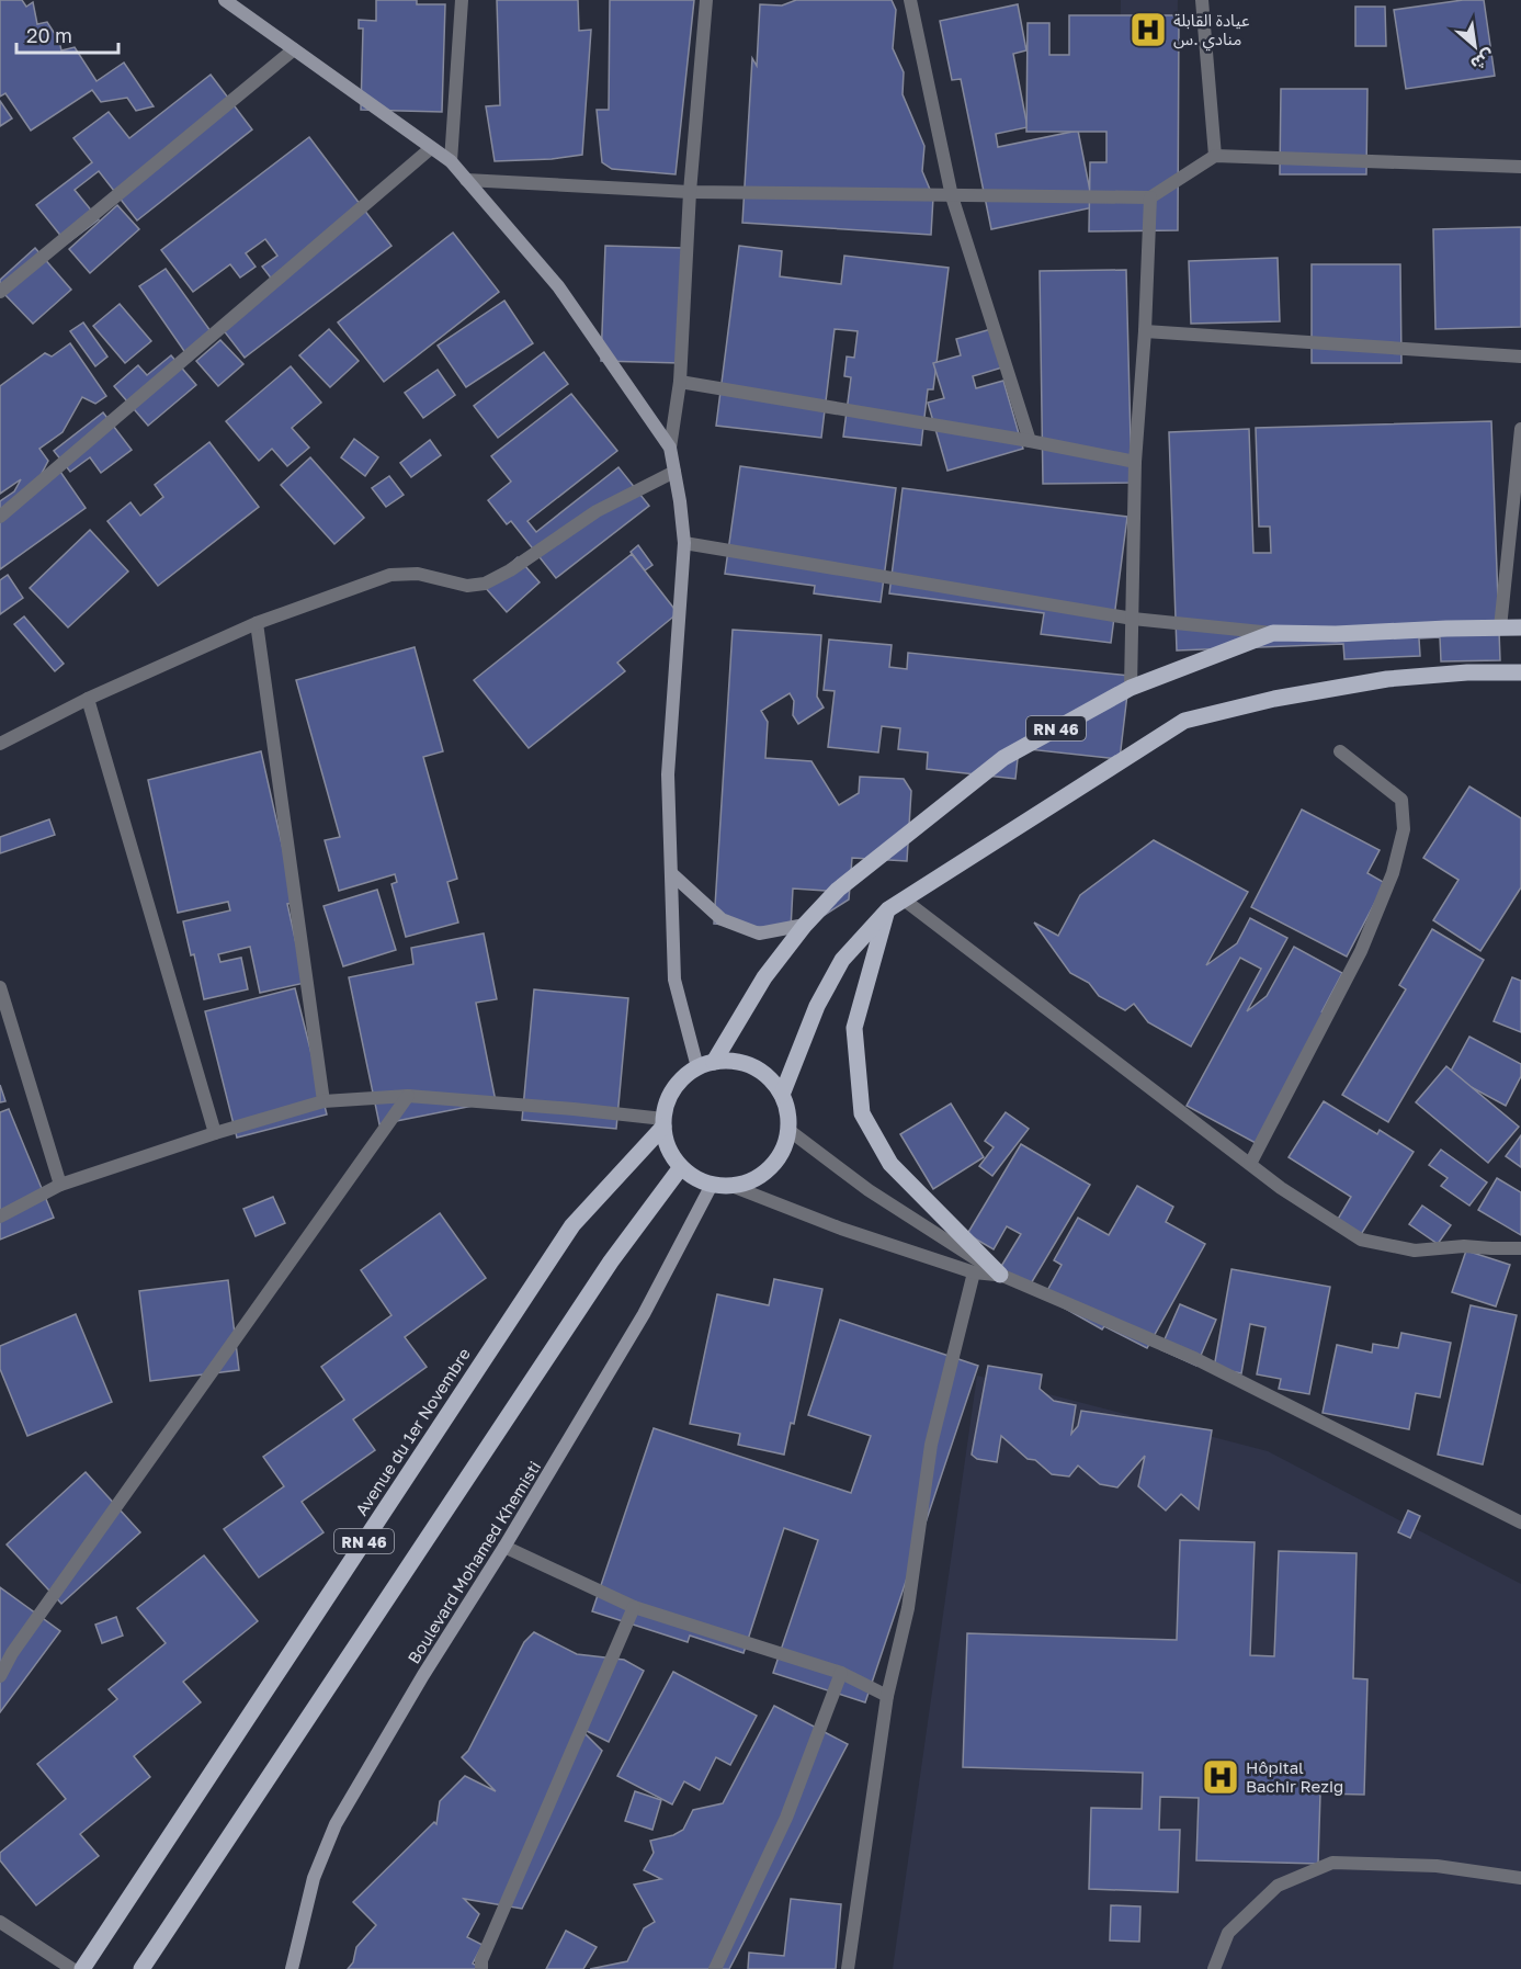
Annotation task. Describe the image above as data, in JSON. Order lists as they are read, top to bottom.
{
  "streets": {
    "main road": ["RN 46", "Avenue du 1er Novembre", "Boulevard Mohamed Khemisti"]
  },
  "crossings": [
    ["RN 46", "Avenue du 1er Novembre"],
    ["RN 46", "Boulevard Mohamed Khemisti"],
    ["Avenue du 1er Novembre", "Boulevard Mohamed Khemisti"]
  ],
  "places": {
    "hospital": ["عيادة القابلة منادي .س", "Hôpital Bachir Rezig"]
  },
  "scale_bar": "20 m",
  "north": "bottom right"
}
